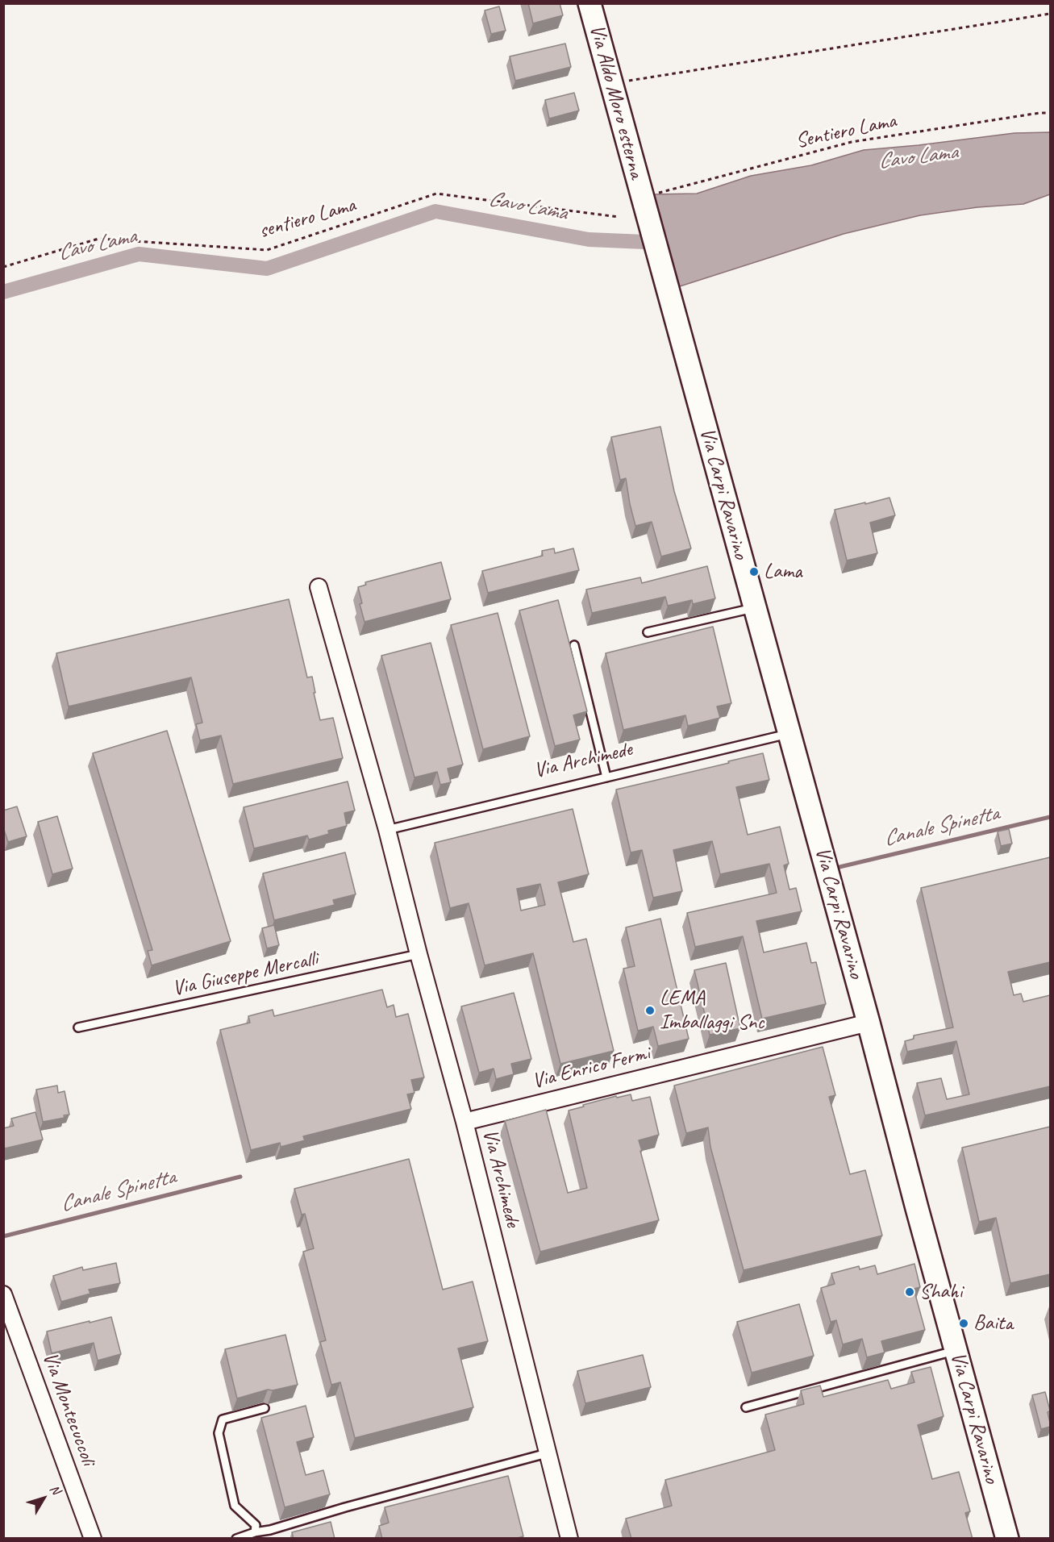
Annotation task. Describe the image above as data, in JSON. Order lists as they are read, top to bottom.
{
  "streets": {
    "main road": ["Via Aldo Moro esterna", "Via Carpi Ravarino"],
    "street": ["Via Archimede", "Via Enrico Fermi", "Via Montecuccoli"],
    "lane": ["Via Giuseppe Mercalli"],
    "path": ["Sentiero Lama", "sentiero Lama"]
  },
  "crossings": [
    ["Via Aldo Moro esterna", "Sentiero Lama"],
    ["Via Aldo Moro esterna", "Via Carpi Ravarino"],
    ["Via Carpi Ravarino", "Via Archimede"],
    ["Via Carpi Ravarino", "Via Enrico Fermi"],
    ["Via Archimede", "Via Giuseppe Mercalli"],
    ["Via Archimede", "Via Enrico Fermi"]
  ],
  "water": ["Cavo Lama", "Canale Spinetta"],
  "places": [
    "Lama",
    "LEMA Imballaggi Snc",
    "Shahi",
    "Baita"
  ],
  "north": "top right"
}
